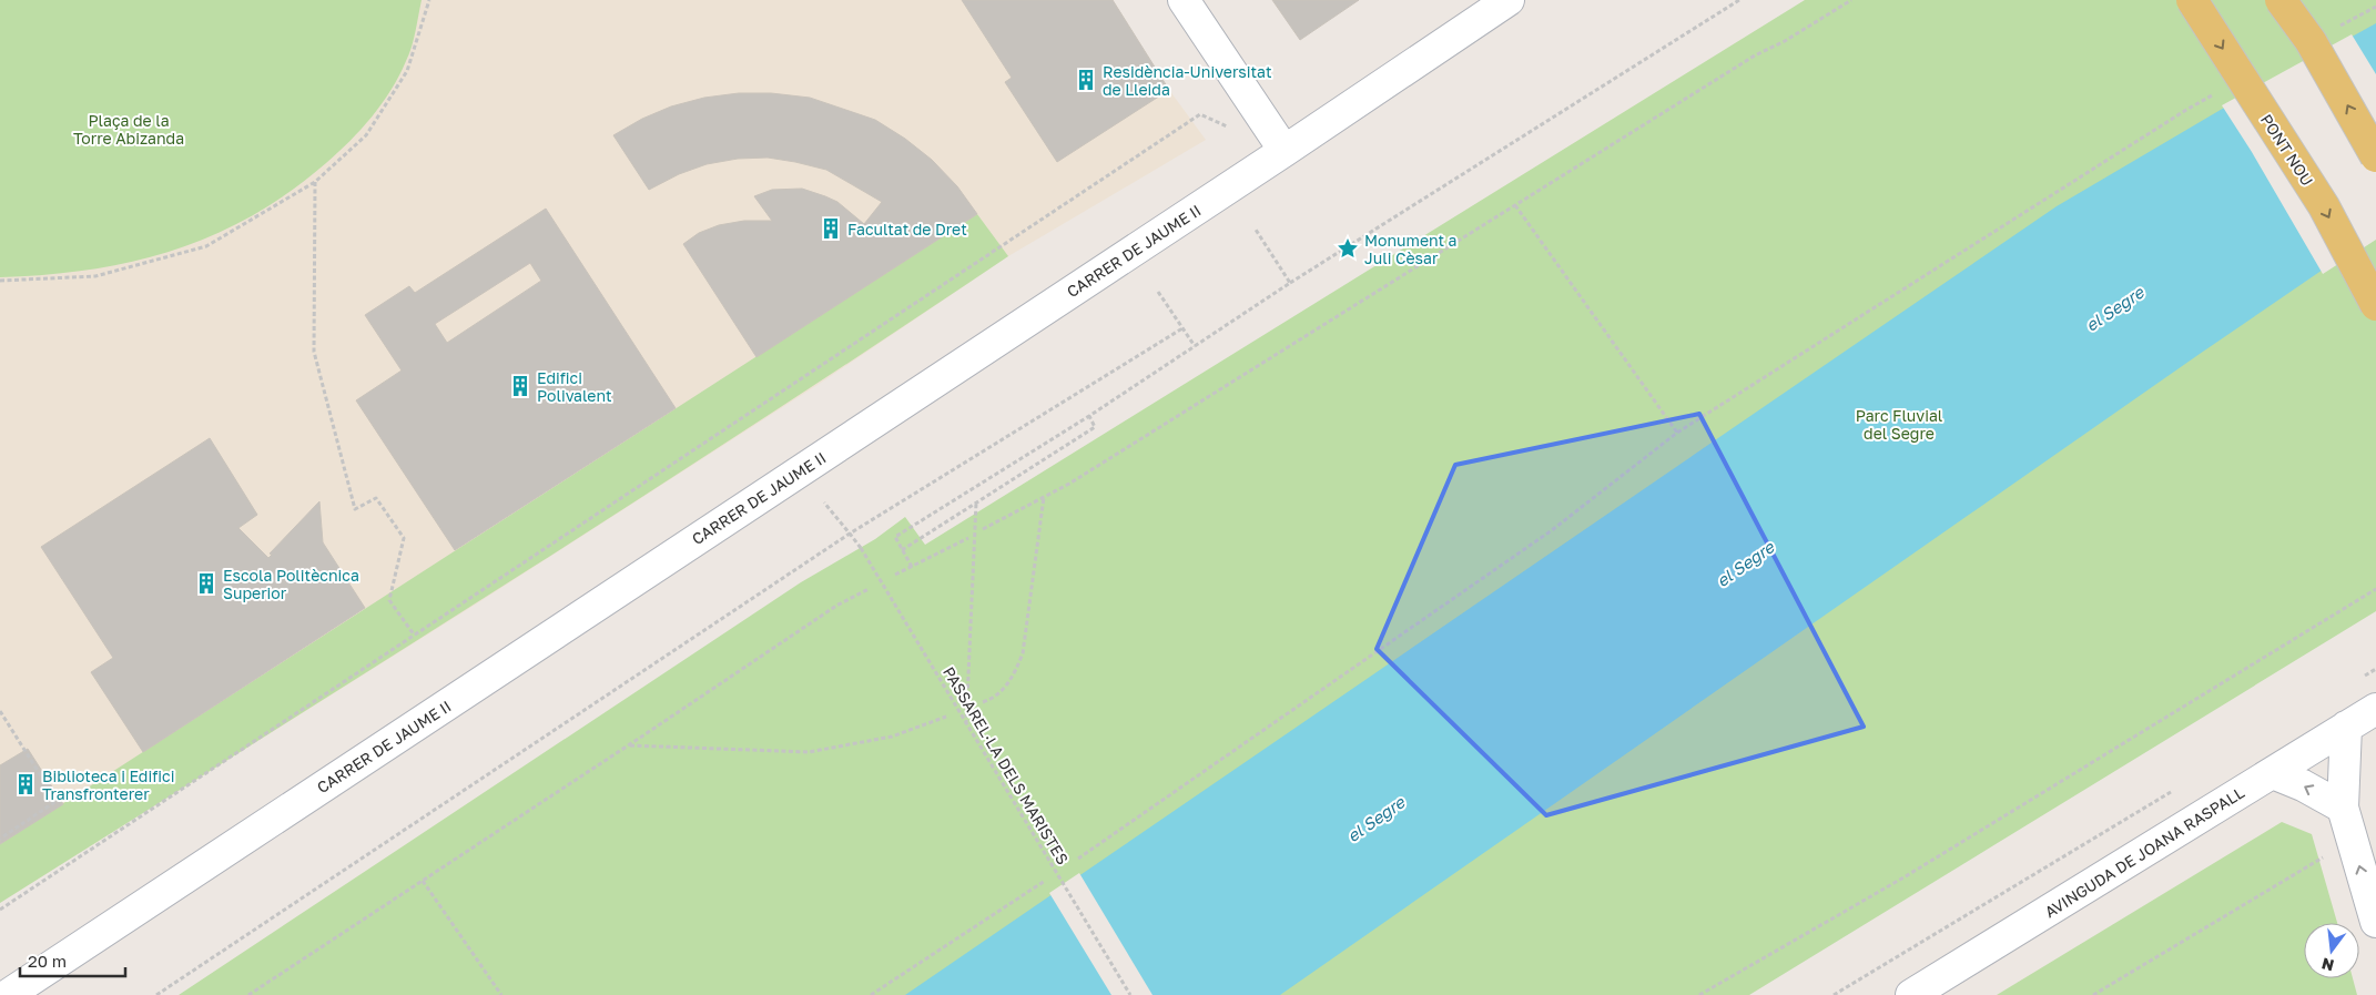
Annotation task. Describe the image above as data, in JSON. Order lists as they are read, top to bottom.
{
  "streets": {
    "main road": ["PONT NOU"],
    "street": ["CARRER DE JAUME II", "AVINGUDA DE JOANA RASPALL"],
    "path": ["PASSAREL·LA DELS MARISTES"]
  },
  "water": ["el Segre"],
  "parks": ["Plaça de la Torre Abizanda", "Parc Fluvial del Segre"],
  "places": {
    "building": [
      "Residència-Universitat de Lleida",
      "Facultat de Dret",
      "Edifici Polivalent",
      "Escola Politècnica Superior",
      "Biblioteca i Edifici Transfronterer"
    ],
    "place": ["Monument a Juli Cèsar"]
  },
  "scale_bar": "20 m",
  "north": "bottom"
}
